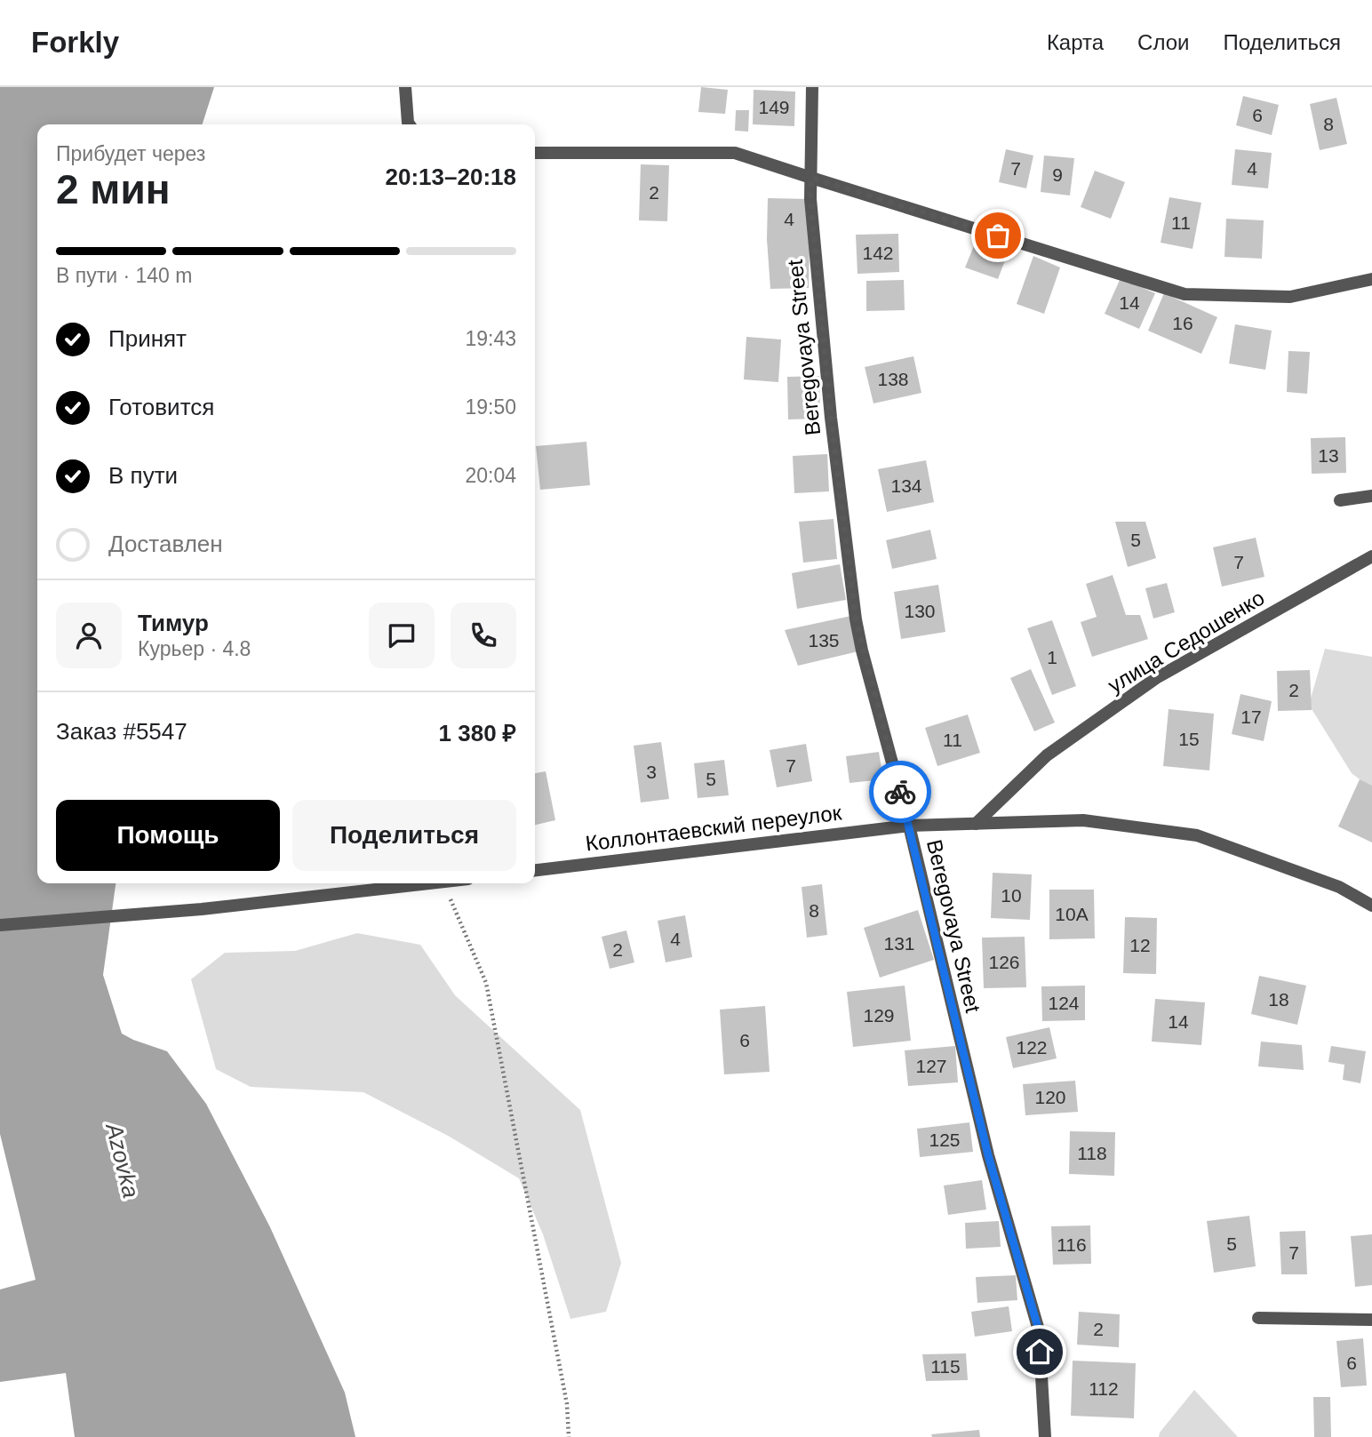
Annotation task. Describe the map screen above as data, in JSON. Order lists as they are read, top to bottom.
{
  "streets": {
    "street": ["Beregovaya Street", "улица Седошенко", "Коллонтаевский переулок"]
  },
  "crossings": [
    ["Beregovaya Street", "Коллонтаевский переулок"],
    ["улица Седошенко", "Коллонтаевский переулок"]
  ],
  "water": ["Azovka"],
  "house_numbers": [
    "149",
    "6",
    "8",
    "7",
    "4",
    "9",
    "2",
    "4",
    "11",
    "142",
    "14",
    "16",
    "138",
    "13",
    "134",
    "5",
    "7",
    "130",
    "135",
    "1",
    "2",
    "17",
    "15",
    "11",
    "7",
    "3",
    "5",
    "10",
    "8",
    "10А",
    "4",
    "131",
    "12",
    "2",
    "126",
    "18",
    "124",
    "129",
    "14",
    "6",
    "122",
    "127",
    "120",
    "125",
    "118",
    "5",
    "116",
    "7",
    "2",
    "6",
    "115",
    "112"
  ],
  "page": {
    "header": "Forkly",
    "nav": ["Карта", "Слои", "Поделиться"],
    "heading": ["2 мин", "Прибудет через", "20:13–20:18"],
    "panel": [
      "Тимур",
      "Курьер · 4.8",
      "Заказ #5547",
      "1 380 ₽"
    ],
    "bar": "В пути · 140 m",
    "list": [
      ["Принят", "19:43"],
      ["Готовится", "19:50"],
      ["В пути", "20:04"],
      "Доставлен"
    ],
    "buttons": ["Помощь", "Поделиться"]
  }
}
